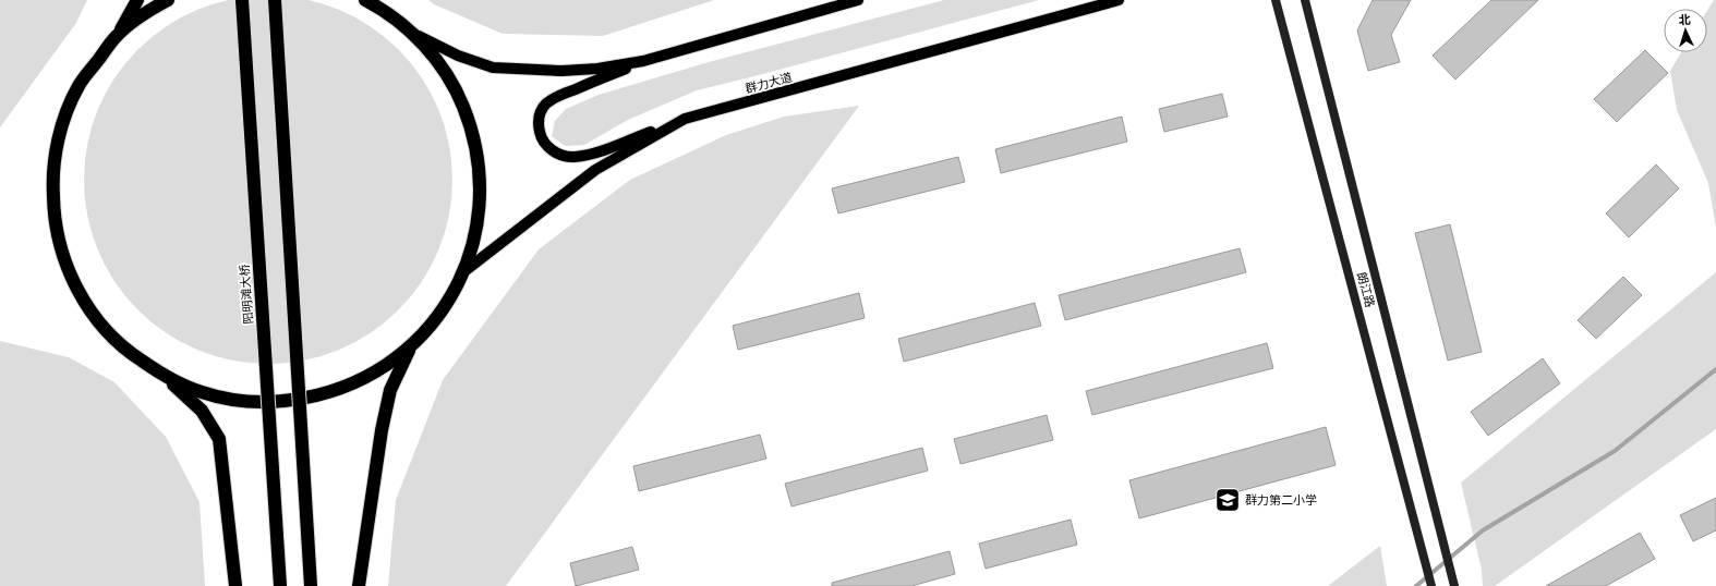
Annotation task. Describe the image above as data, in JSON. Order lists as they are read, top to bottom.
{
  "streets": {
    "highway": ["阳明滩大桥"],
    "main road": ["群力大道", "朗江路"]
  },
  "places": {
    "school or university": ["群力第二小学"]
  },
  "north": "top"
}
